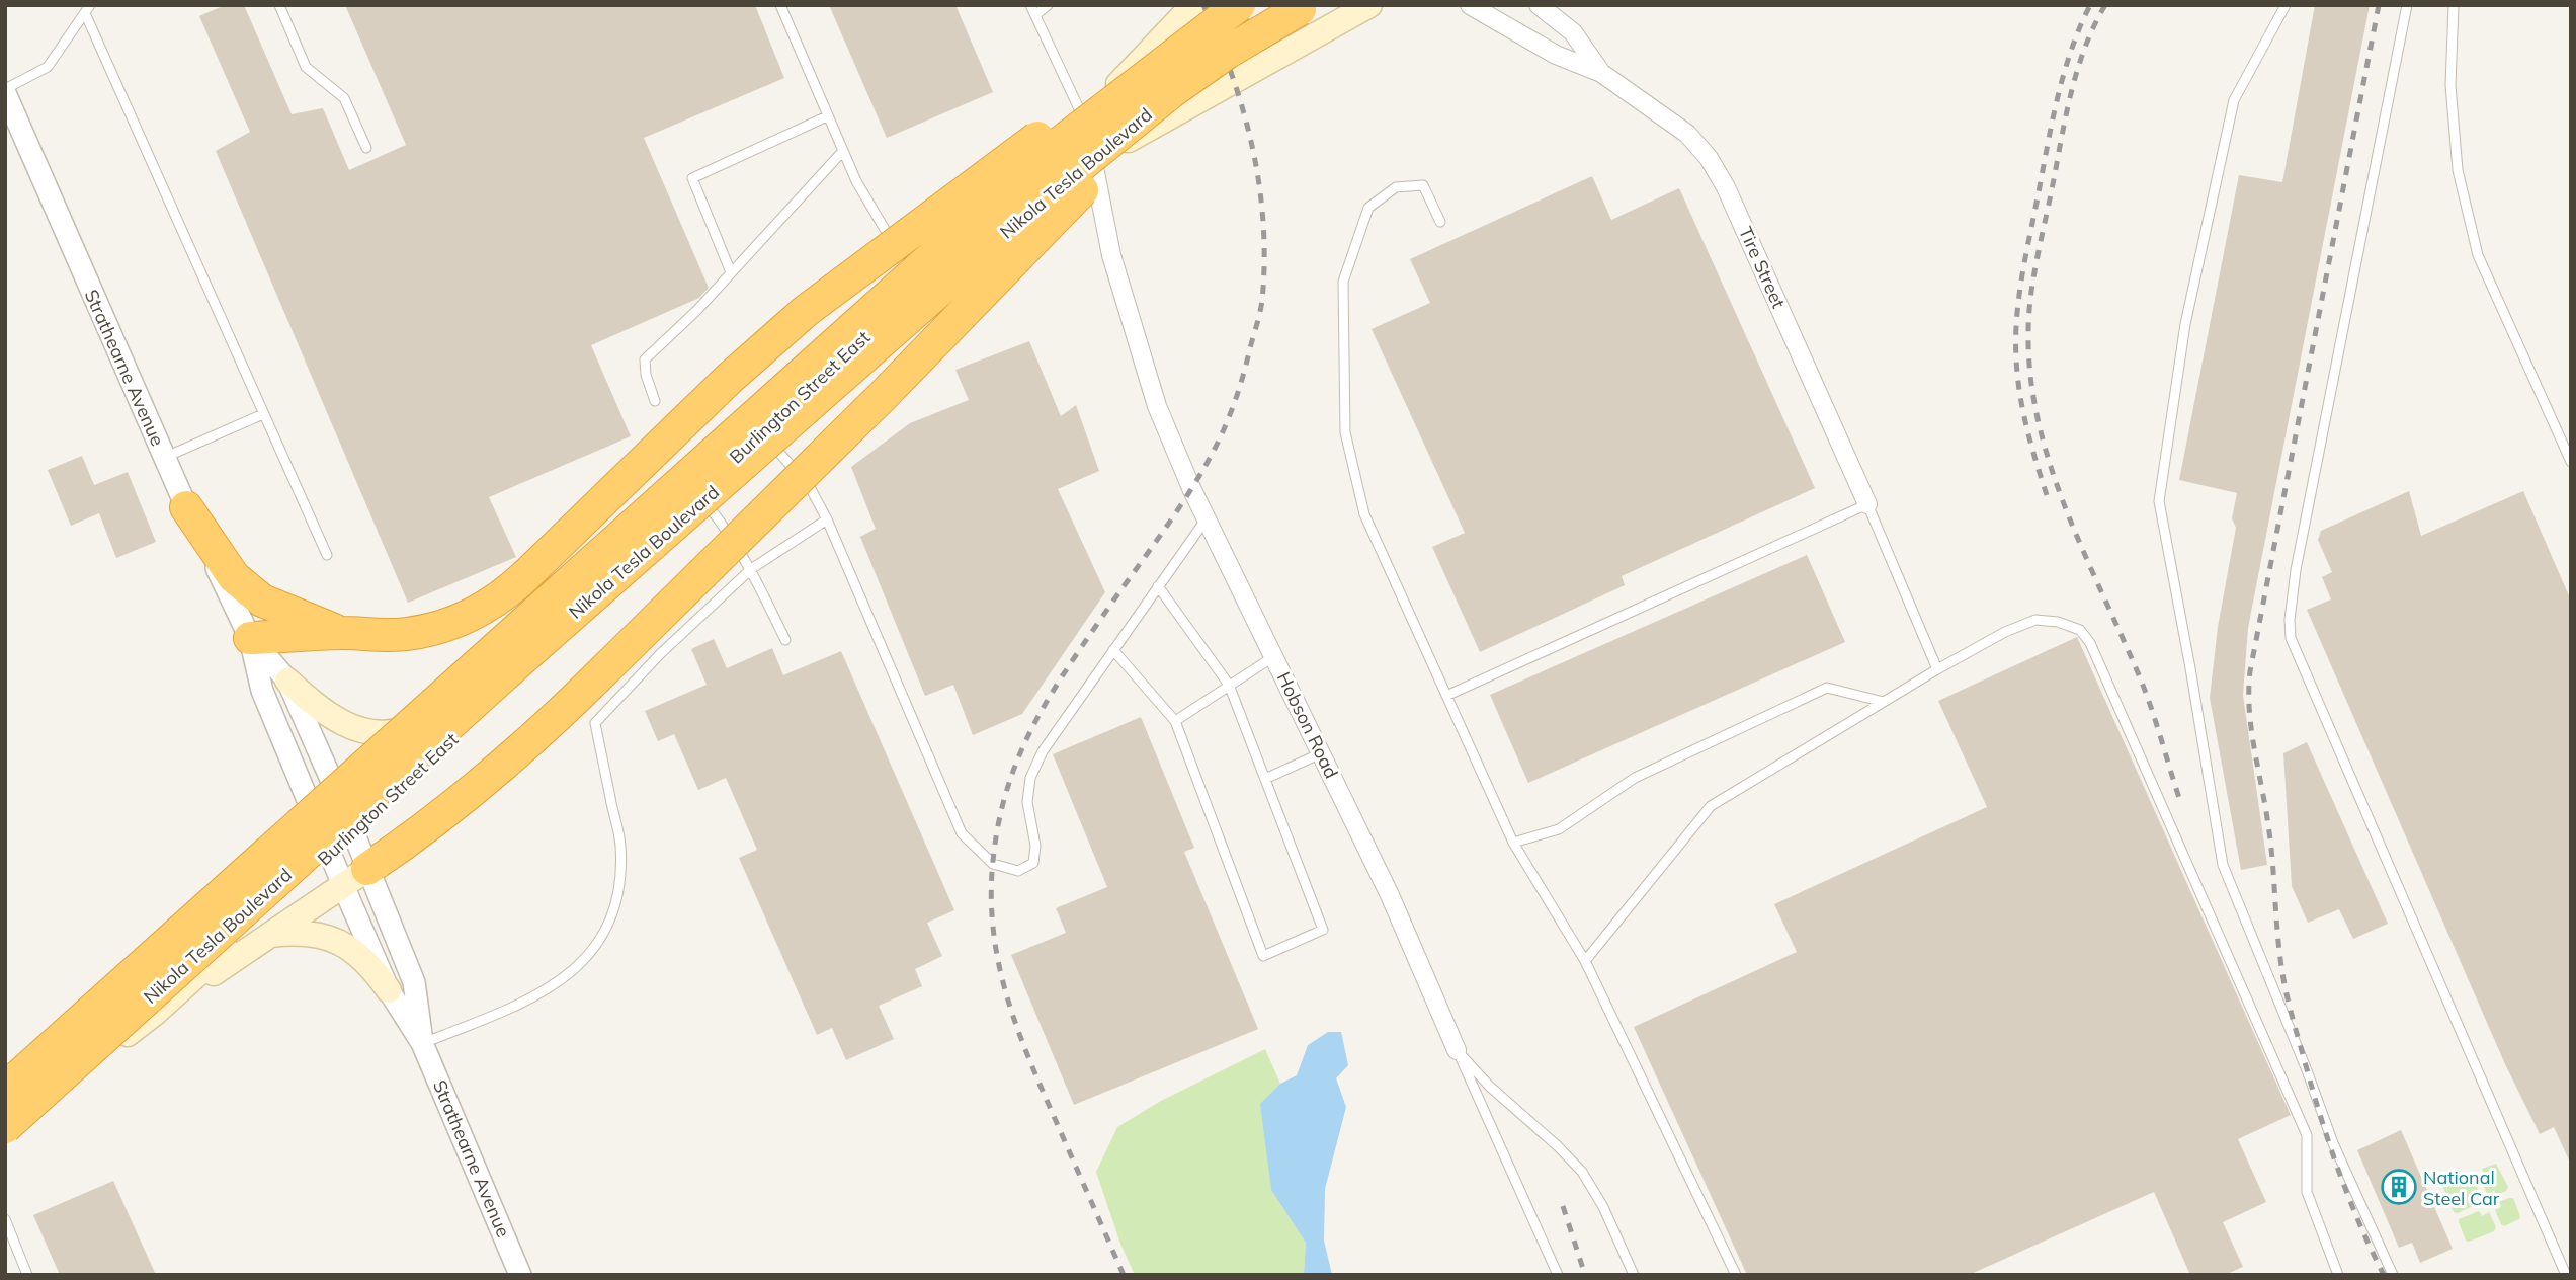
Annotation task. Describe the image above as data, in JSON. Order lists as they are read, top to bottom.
{
  "streets": {
    "highway": ["Nikola Tesla Boulevard"],
    "main road": ["Burlington Street East"],
    "street": ["Tire Street", "Strathearne Avenue", "Hobson Road"]
  },
  "crossings": [
    ["Strathearne Avenue", "Burlington Street East"],
    ["Burlington Street East", "Hobson Road"]
  ],
  "places": {
    "building": ["National Steel Car"]
  }
}
